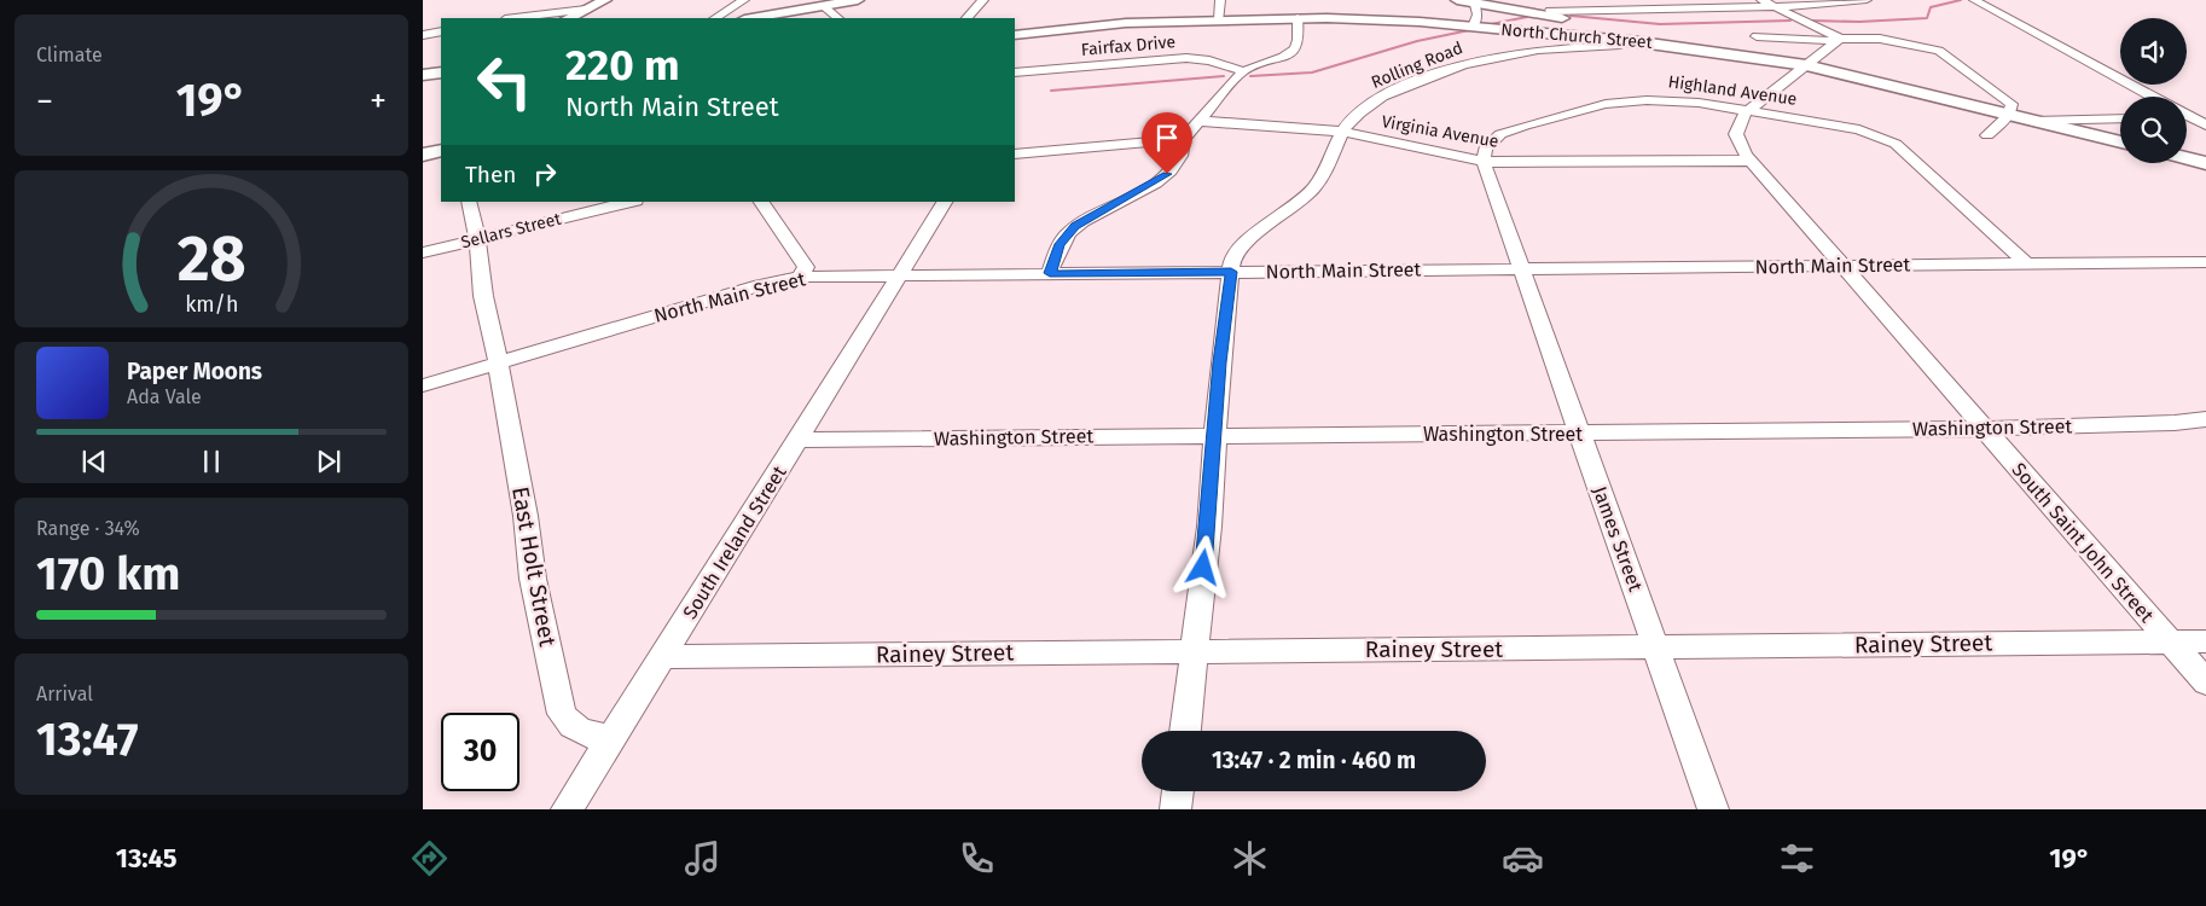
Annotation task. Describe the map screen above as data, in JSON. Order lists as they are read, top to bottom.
{
  "streets": {
    "main road": ["North Church Street"],
    "street": [
      "Fairfax Drive",
      "Rolling Road",
      "Highland Avenue",
      "Virginia Avenue",
      "Sellars Street",
      "North Main Street",
      "Washington Street",
      "James Street",
      "South Ireland Street",
      "South Saint John Street",
      "East Holt Street",
      "Rainey Street"
    ]
  },
  "crossings": [
    ["North Church Street", "Rolling Road"],
    ["Rolling Road", "Virginia Avenue"],
    ["Rolling Road", "North Main Street"],
    ["Rolling Road", "Washington Street"],
    ["Rolling Road", "Rainey Street"],
    ["Highland Avenue", "Virginia Avenue"],
    ["Highland Avenue", "North Main Street"],
    ["Highland Avenue", "South Saint John Street"],
    ["Virginia Avenue", "South Saint John Street"],
    ["Sellars Street", "East Holt Street"],
    ["North Main Street", "James Street"],
    ["North Main Street", "South Ireland Street"],
    ["North Main Street", "South Saint John Street"],
    ["North Main Street", "East Holt Street"],
    ["Washington Street", "James Street"],
    ["Washington Street", "South Ireland Street"],
    ["Washington Street", "South Saint John Street"],
    ["James Street", "Rainey Street"],
    ["South Ireland Street", "East Holt Street"],
    ["South Ireland Street", "Rainey Street"],
    ["South Saint John Street", "Rainey Street"]
  ],
  "page": {
    "tile": [
      "Climate",
      ["Range · 34%", "170 km"],
      ["Arrival", "13:47"]
    ],
    "turn": ["220 m", "North Main Street"],
    "heat": ["−", "19°", "+"],
    "then": "Then",
    "song": ["Paper Moons", "Ada Vale"],
    "limit": "30",
    "trip": "13:47 · 2 min · 460 m",
    "tabs": ["13:45", "19°"],
    "gauge": ["28", "km/h"]
  }
}
